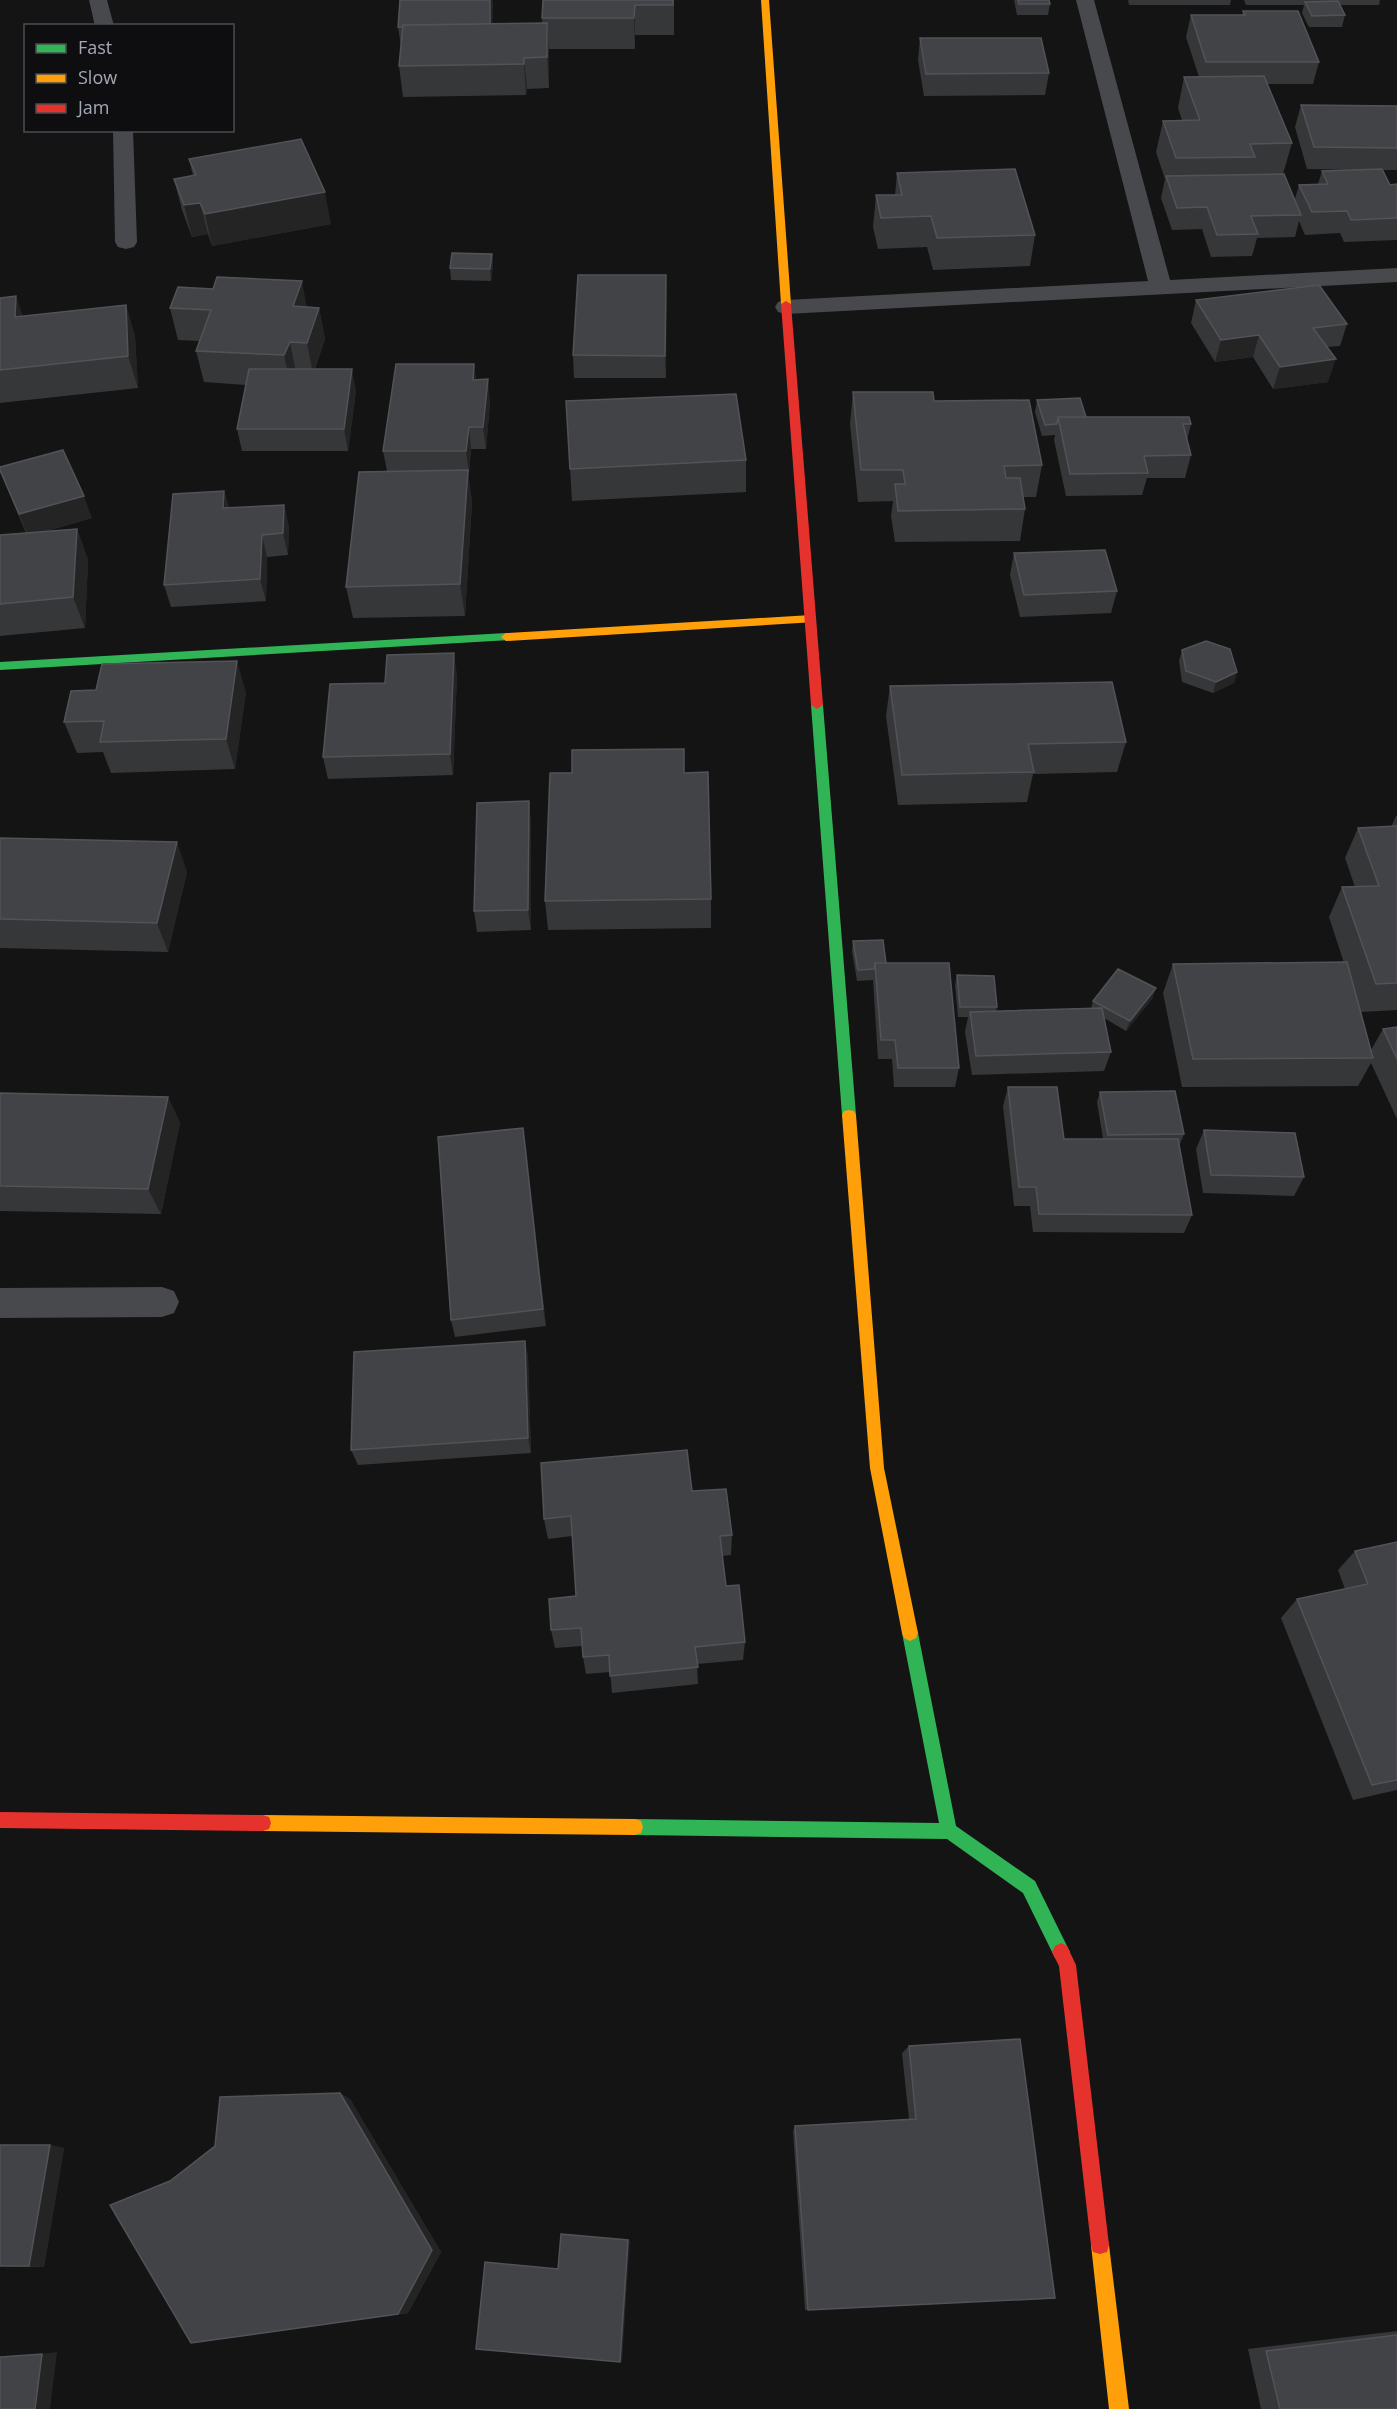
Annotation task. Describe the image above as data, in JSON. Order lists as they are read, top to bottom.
{
  "legend": ["Fast", "Slow", "Jam"]
}
